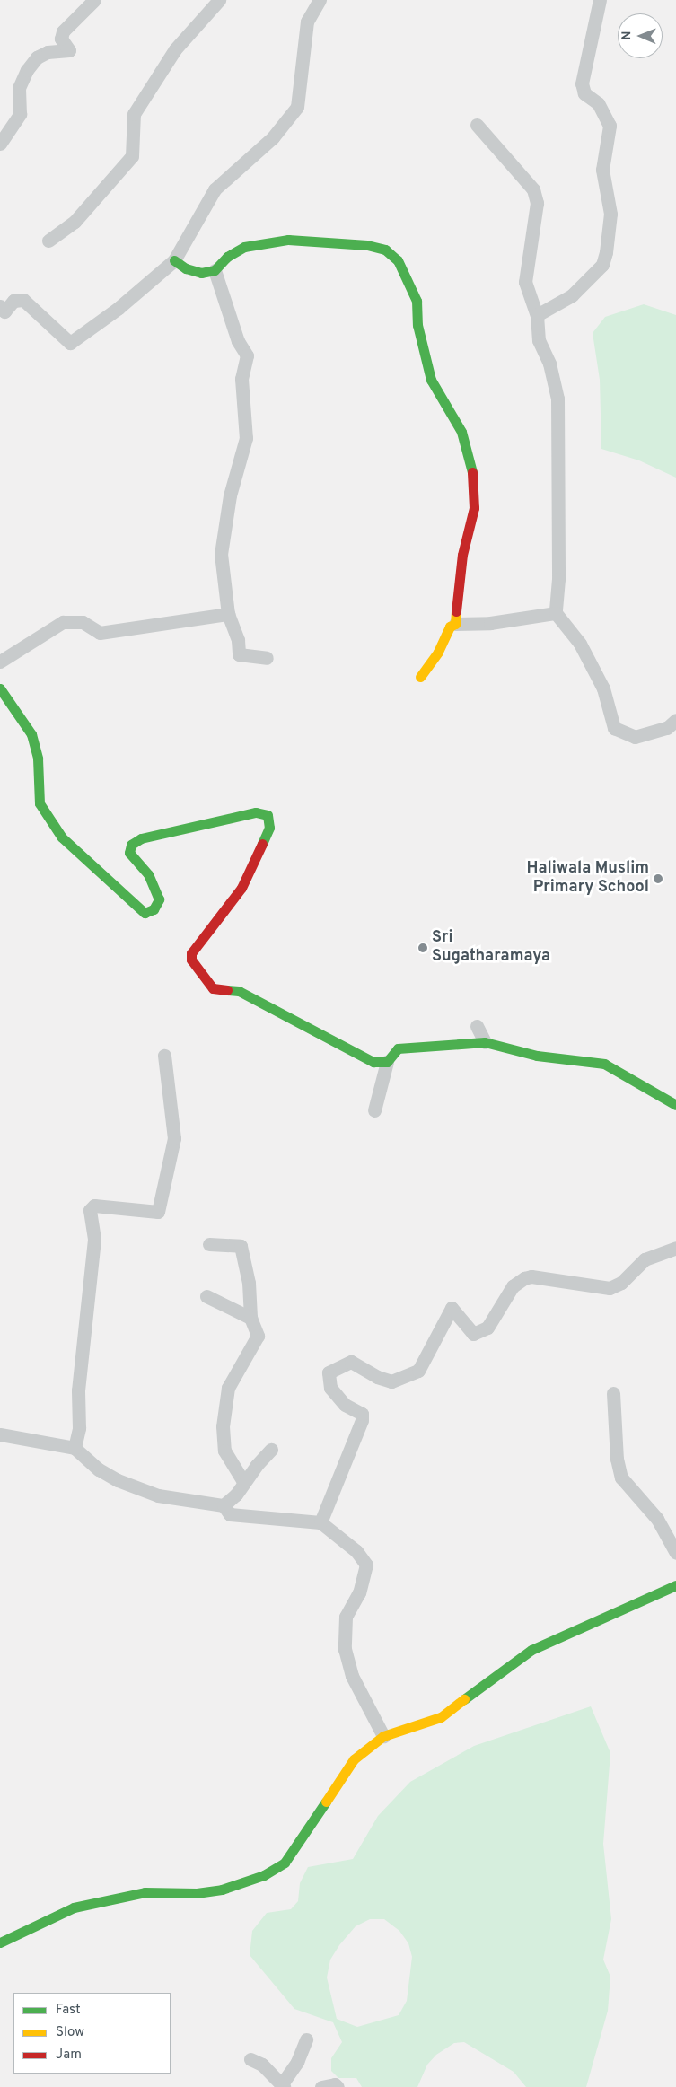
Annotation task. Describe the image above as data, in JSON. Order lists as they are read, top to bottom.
{
  "places": ["Haliwala Muslim Primary School", "Sri Sugatharamaya"],
  "legend": ["Fast", "Slow", "Jam"],
  "north": "left"
}
